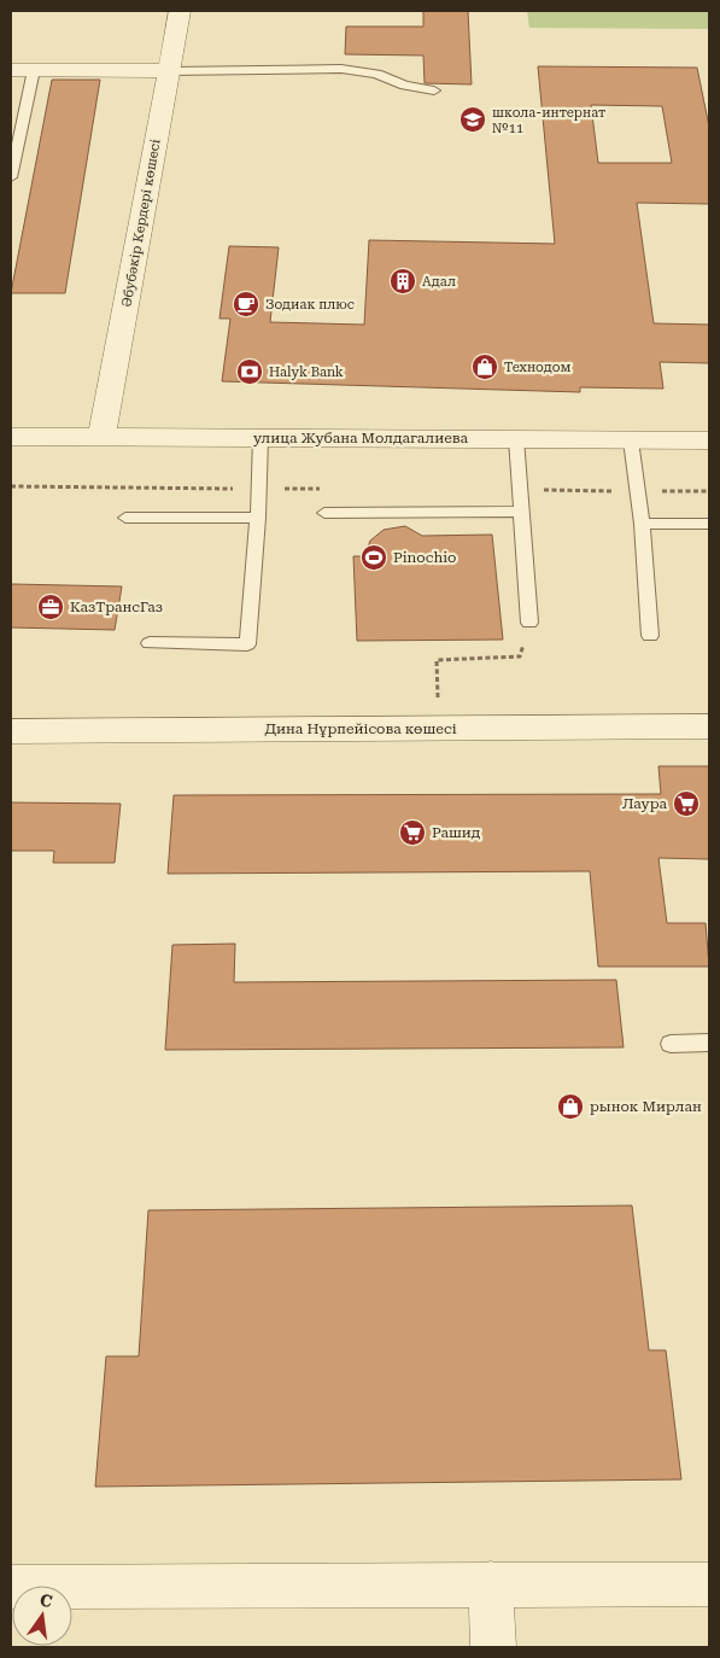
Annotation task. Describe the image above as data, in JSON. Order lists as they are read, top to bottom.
{
  "streets": {
    "street": ["Әбубәкір Кердері көшесі", "улица Жубана Молдагалиева", "Дина Нұрпейісова көшесі"]
  },
  "crossings": [
    ["Әбубәкір Кердері көшесі", "улица Жубана Молдагалиева"]
  ],
  "places": {
    "school or university": ["школа-интернат №11"],
    "building": ["Адал"],
    "cafe": ["Зодиак плюс"],
    "shop": ["Технодом", "рынок Мирлан"],
    "bank": ["Halyk Bank"],
    "sports": ["Pinochio"],
    "office": ["КазТрансГаз"],
    "supermarket": ["Лаура", "Рашид"]
  },
  "north": "top"
}
